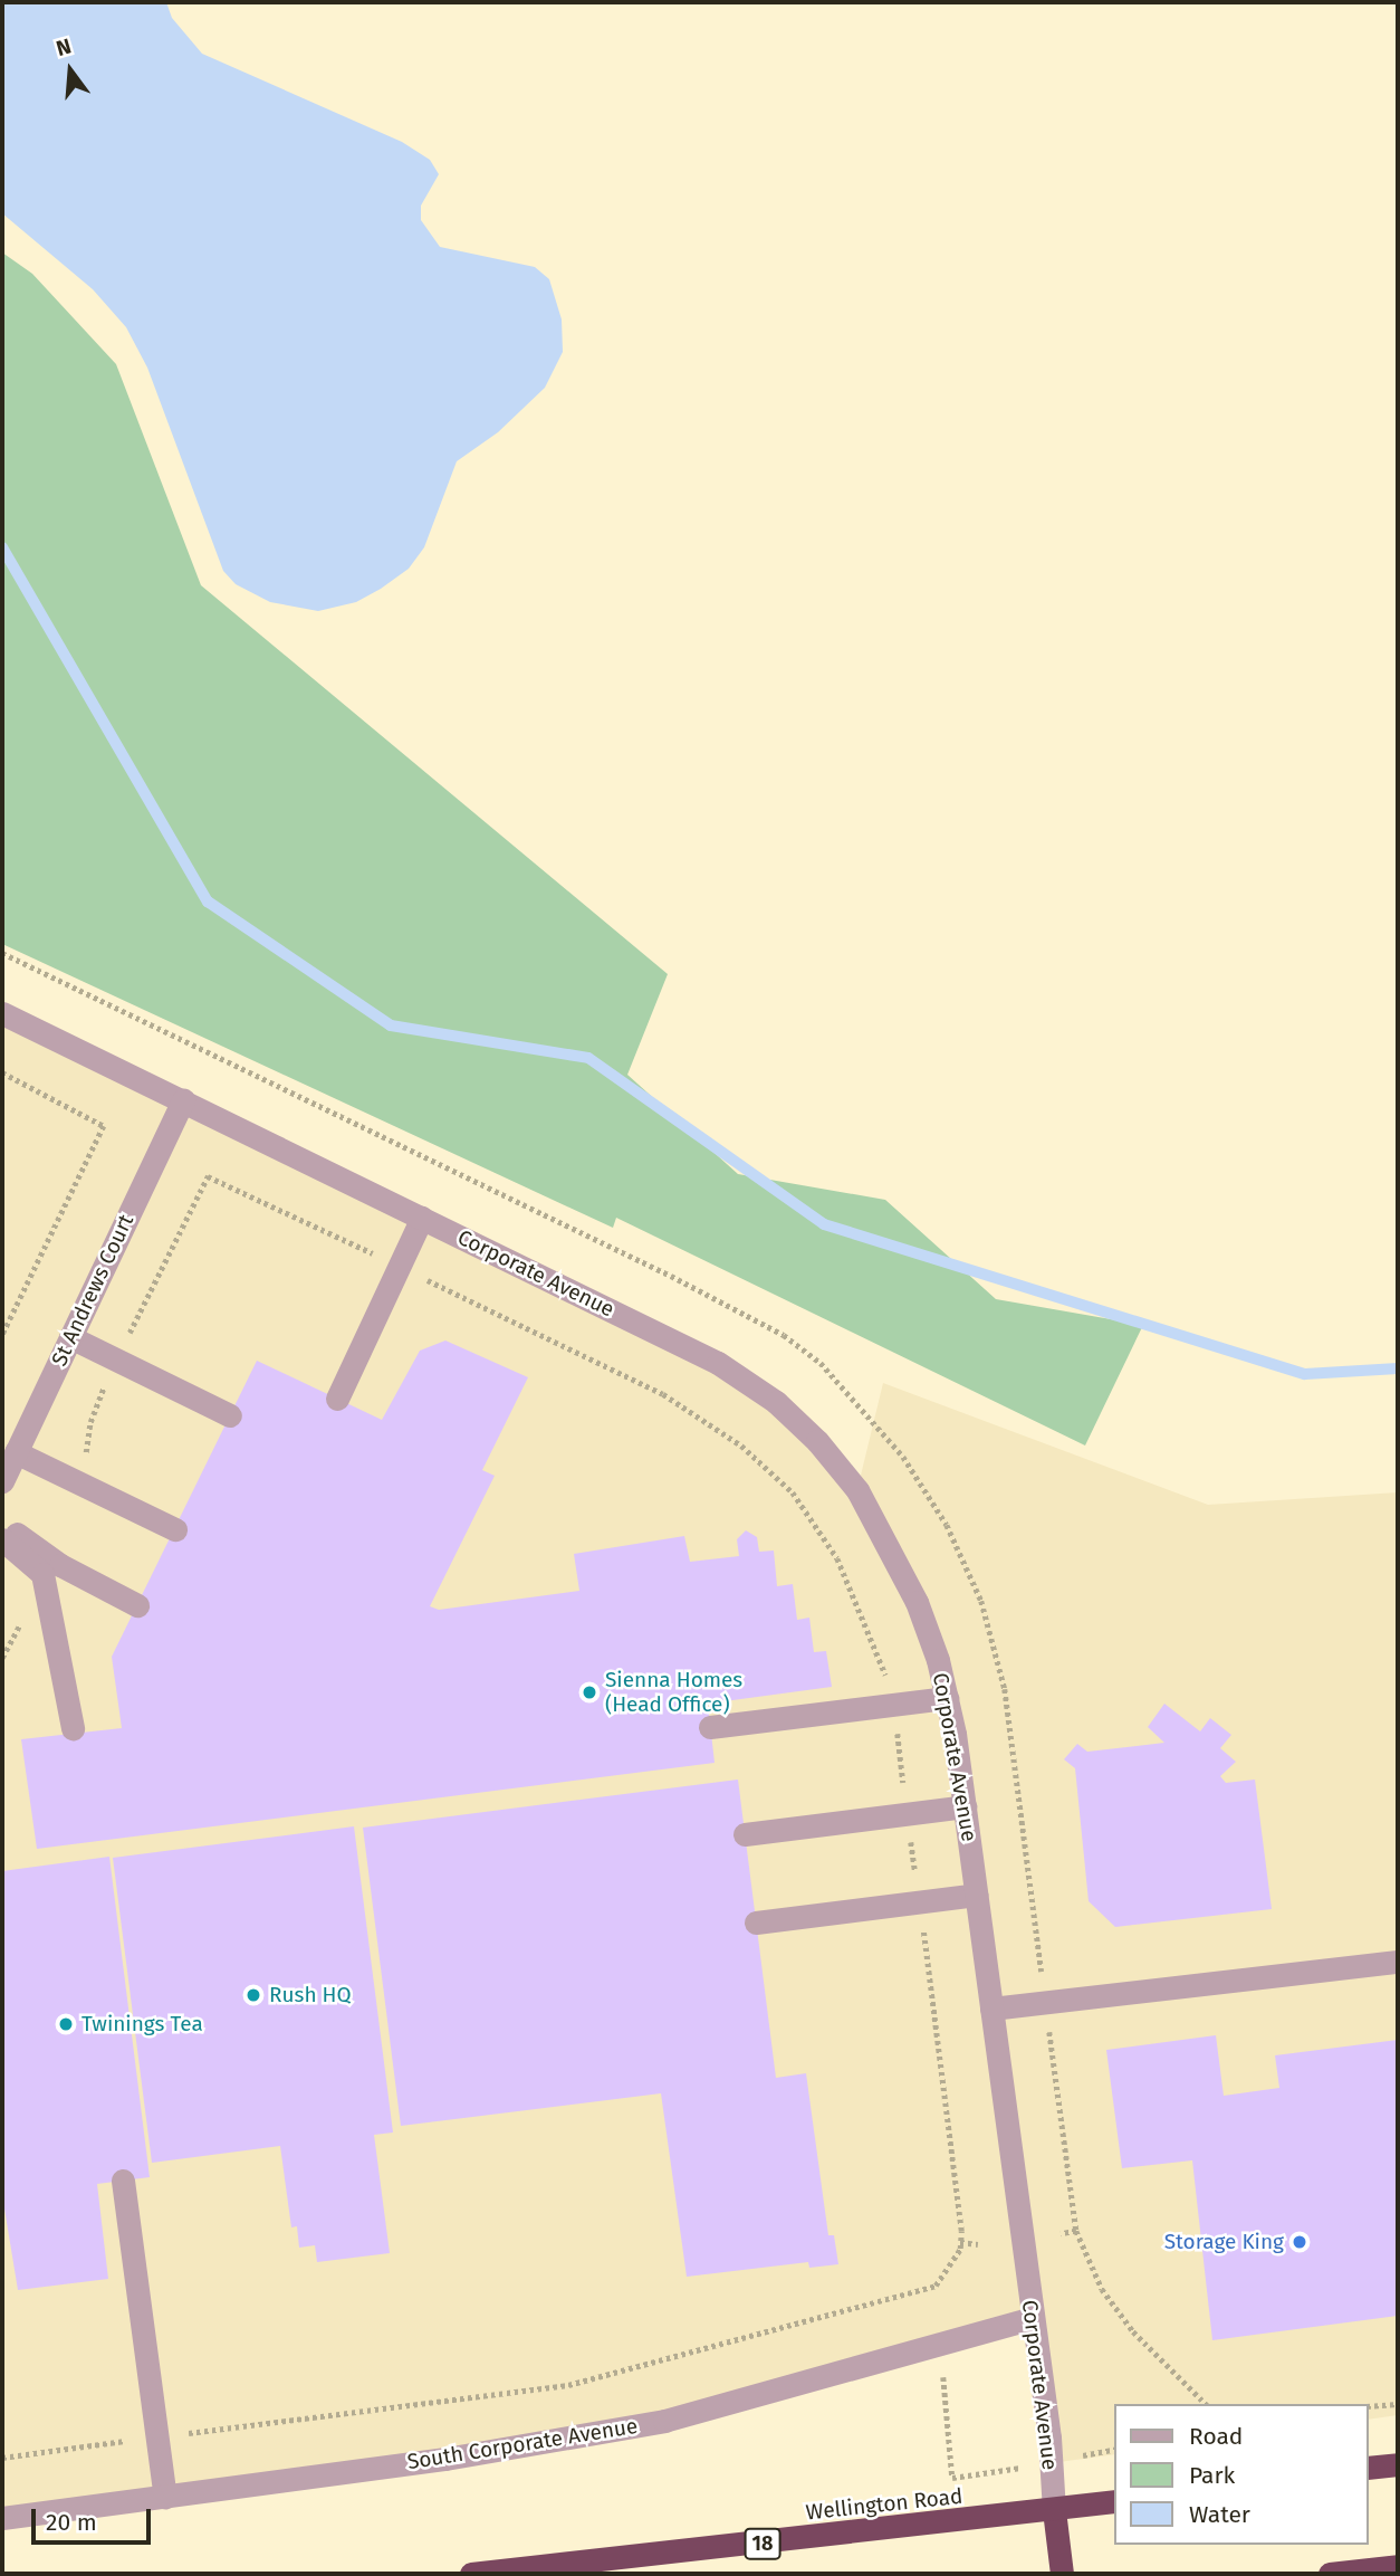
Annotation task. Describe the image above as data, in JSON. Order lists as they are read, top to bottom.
{
  "streets": {
    "highway": ["Wellington Road", "18"],
    "street": ["Corporate Avenue", "St Andrews Court", "South Corporate Avenue"]
  },
  "crossings": [
    ["Corporate Avenue", "St Andrews Court"],
    ["Corporate Avenue", "South Corporate Avenue"],
    ["Corporate Avenue", "Wellington Road"]
  ],
  "places": [
    "Sienna Homes (Head Office)",
    "Rush HQ",
    "Twinings Tea",
    "Storage King"
  ],
  "legend": ["Road", "Park", "Water"],
  "scale_bar": "20 m",
  "north": "top"
}
